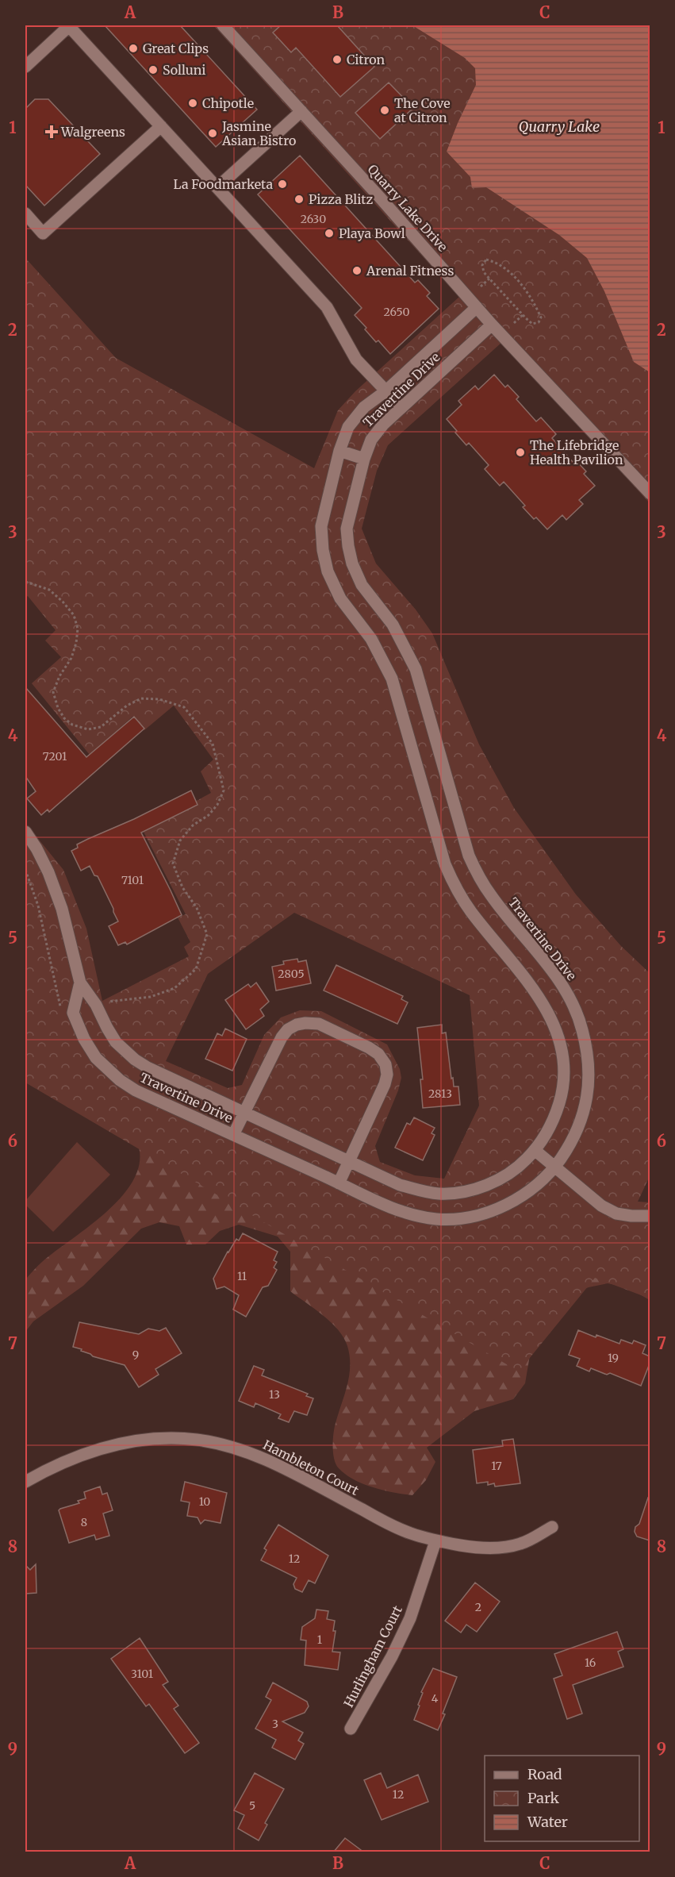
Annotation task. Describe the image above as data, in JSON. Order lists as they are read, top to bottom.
{
  "streets": {
    "street": [
      "Quarry Lake Drive",
      "Travertine Drive",
      "Hambleton Court",
      "Hurlingham Court"
    ]
  },
  "crossings": [
    ["Quarry Lake Drive", "Travertine Drive"],
    ["Hambleton Court", "Hurlingham Court"]
  ],
  "water": ["Quarry Lake"],
  "places": {
    "other": [
      "Great Clips",
      "Citron",
      "Solluni",
      "Chipotle",
      "The Cove at Citron",
      "Jasmine Asian Bistro",
      "La Foodmarketa",
      "Pizza Blitz",
      "Playa Bowl",
      "Arenal Fitness",
      "The Lifebridge Health Pavilion"
    ],
    "health": ["Walgreens"]
  },
  "house_numbers": [
    "2630",
    "2650",
    "7201",
    "7101",
    "2805",
    "2813",
    "11",
    "9",
    "19",
    "13",
    "17",
    "10",
    "8",
    "12",
    "2",
    "1",
    "16",
    "3101",
    "4",
    "3",
    "12",
    "5"
  ],
  "legend": ["Road", "Park", "Water"],
  "grid": {
    "columns": ["A", "B", "C"],
    "rows": [
      "1",
      "2",
      "3",
      "4",
      "5",
      "6",
      "7",
      "8",
      "9"
    ]
  }
}
